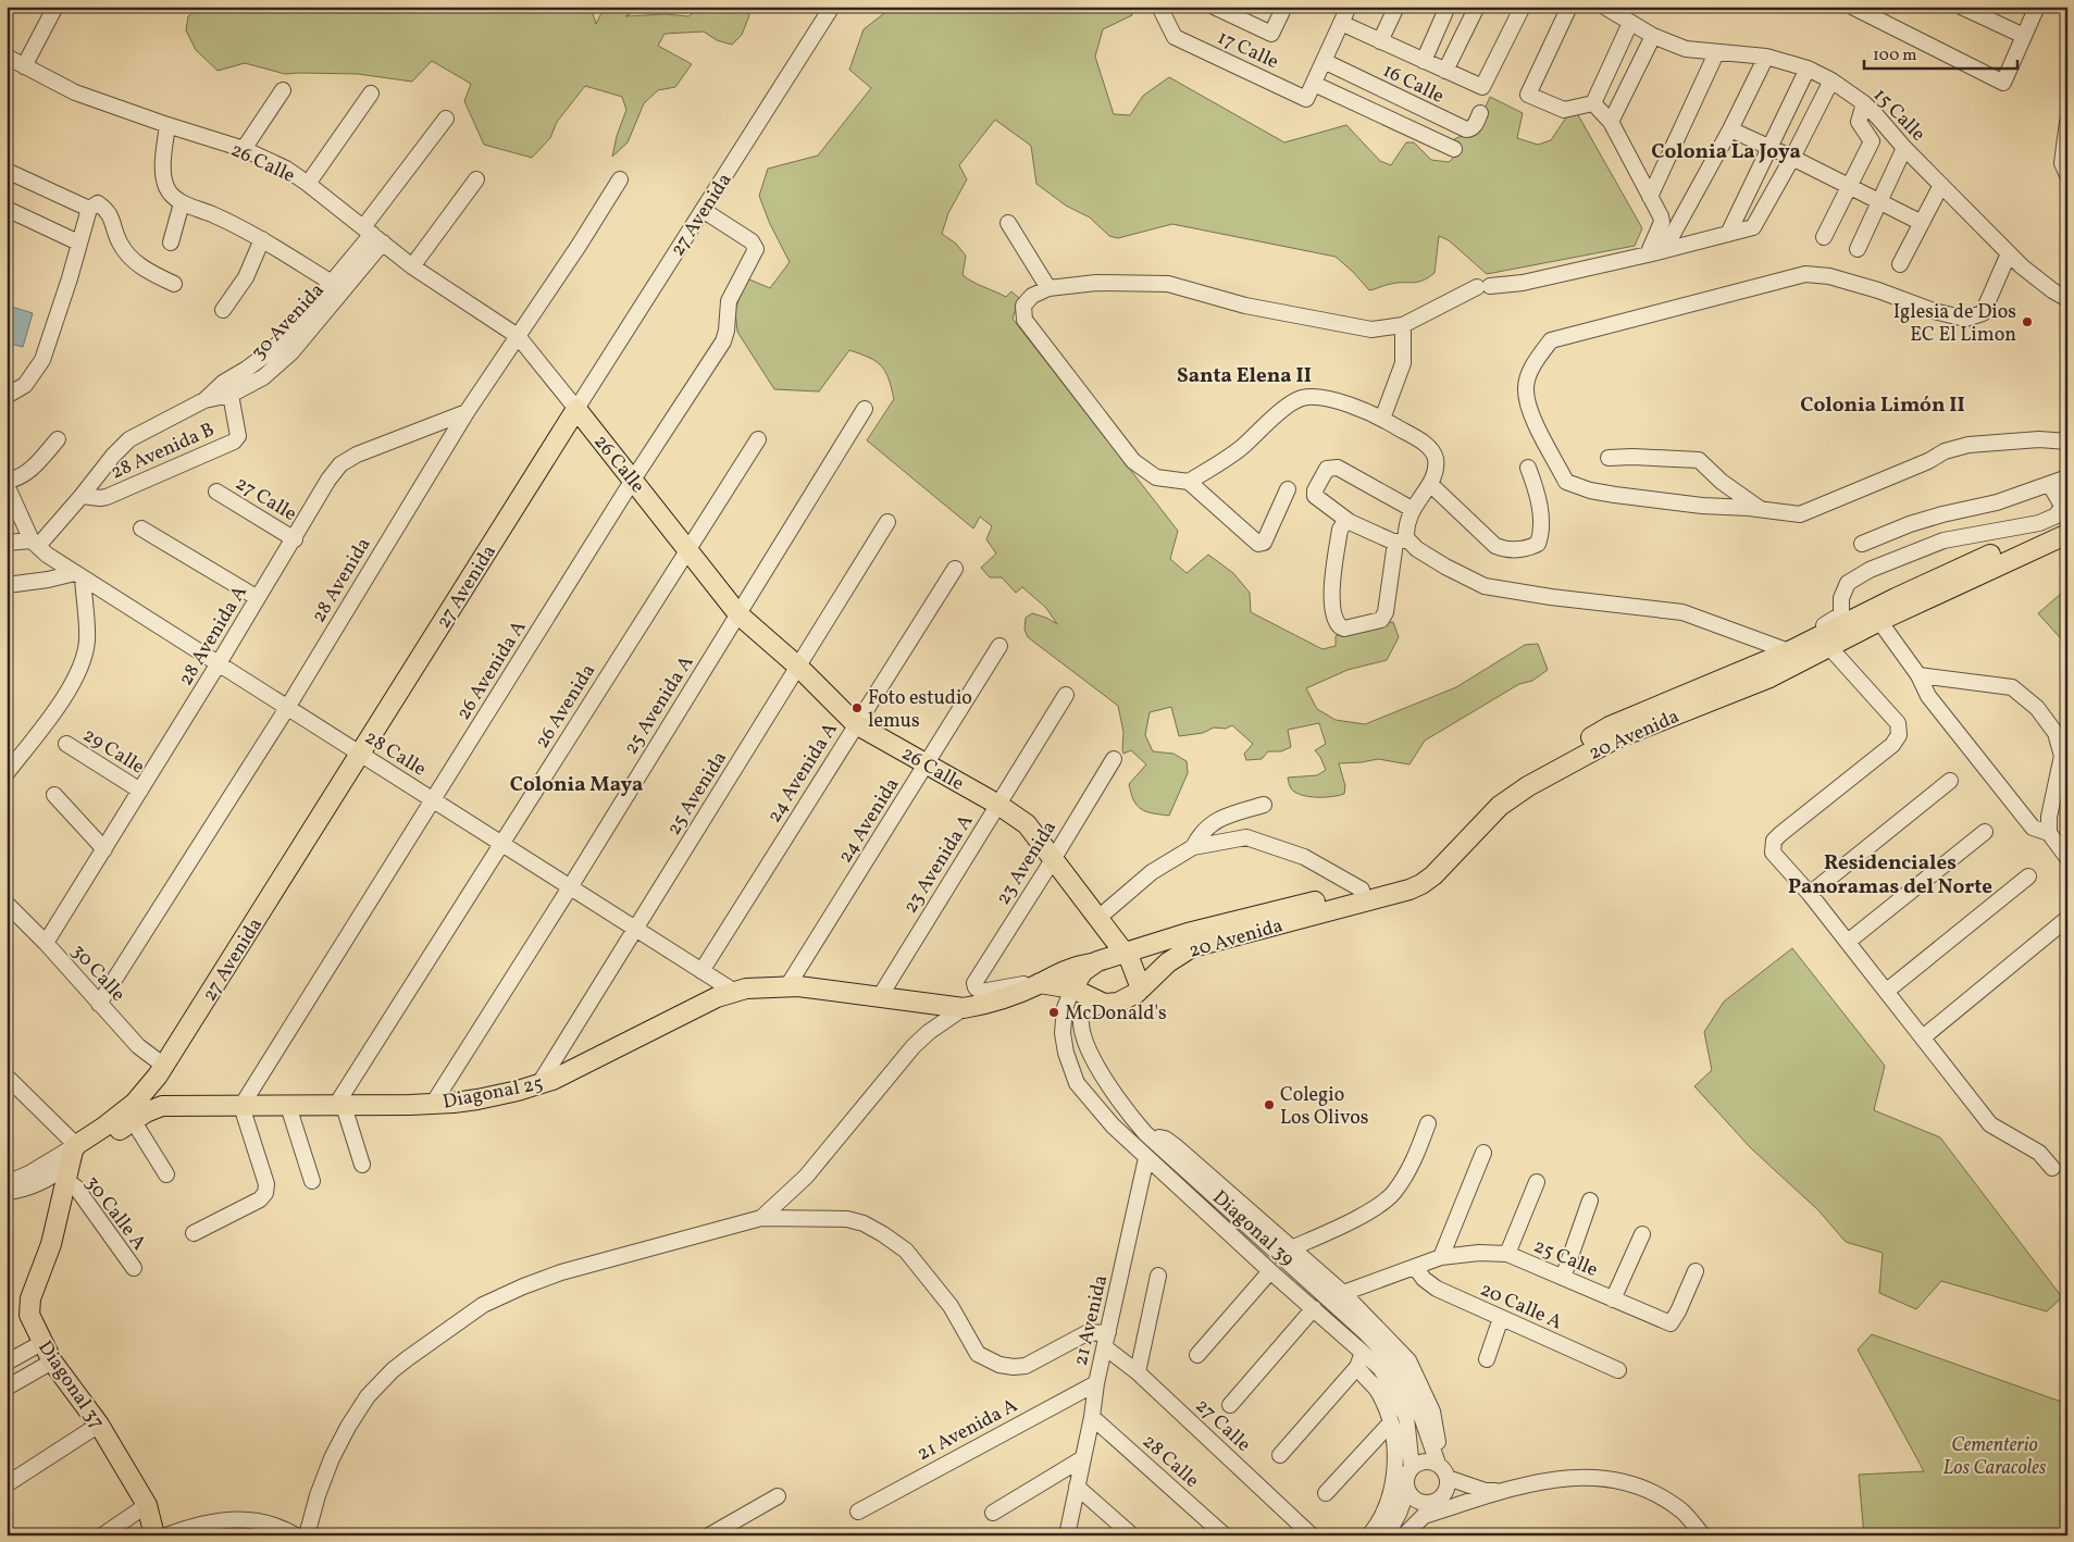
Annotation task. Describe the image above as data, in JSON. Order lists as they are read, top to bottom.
{
  "streets": {
    "main road": [
      "26 Calle",
      "27 Avenida",
      "20 Avenida",
      "Diagonal 25",
      "Diagonal 37"
    ],
    "street": [
      "17 Calle",
      "16 Calle",
      "15 Calle",
      "30 Avenida",
      "28 Avenida B",
      "27 Calle",
      "28 Avenida",
      "28 Avenida A",
      "26 Avenida A",
      "25 Avenida A",
      "26 Avenida",
      "29 Calle",
      "28 Calle",
      "24 Avenida A",
      "25 Avenida",
      "24 Avenida",
      "23 Avenida",
      "23 Avenida A",
      "30 Calle",
      "30 Calle A",
      "Diagonal 39",
      "25 Calle",
      "20 Calle A",
      "21 Avenida",
      "21 Avenida A"
    ]
  },
  "crossings": [
    ["26 Calle", "27 Avenida"],
    ["26 Calle", "30 Avenida"],
    ["26 Calle", "28 Avenida"],
    ["26 Calle", "26 Avenida A"],
    ["26 Calle", "25 Avenida A"],
    ["26 Calle", "26 Avenida"],
    ["26 Calle", "20 Avenida"],
    ["26 Calle", "24 Avenida A"],
    ["26 Calle", "25 Avenida"],
    ["26 Calle", "24 Avenida"],
    ["26 Calle", "23 Avenida"],
    ["26 Calle", "23 Avenida A"],
    ["27 Avenida", "26 Avenida A"],
    ["27 Avenida", "28 Calle"],
    ["27 Avenida", "30 Calle"],
    ["27 Avenida", "Diagonal 25"],
    ["27 Avenida", "Diagonal 37"],
    ["30 Avenida", "28 Avenida B"],
    ["30 Avenida", "28 Calle"],
    ["27 Calle", "28 Avenida A"],
    ["27 Calle", "21 Avenida"],
    ["28 Avenida", "28 Avenida A"],
    ["28 Avenida", "28 Calle"],
    ["28 Avenida", "30 Calle"],
    ["28 Avenida A", "29 Calle"],
    ["28 Avenida A", "28 Calle"],
    ["28 Avenida A", "30 Calle"],
    ["26 Avenida A", "28 Calle"],
    ["26 Avenida A", "Diagonal 25"],
    ["25 Avenida A", "28 Calle"],
    ["25 Avenida A", "Diagonal 25"],
    ["26 Avenida", "28 Calle"],
    ["26 Avenida", "Diagonal 25"],
    ["20 Avenida", "Diagonal 25"],
    ["20 Avenida", "Diagonal 39"],
    ["28 Calle", "24 Avenida A"],
    ["28 Calle", "25 Avenida"],
    ["28 Calle", "Diagonal 25"],
    ["28 Calle", "21 Avenida"],
    ["25 Avenida", "Diagonal 25"],
    ["24 Avenida", "Diagonal 25"],
    ["23 Avenida", "Diagonal 25"],
    ["23 Avenida A", "Diagonal 25"],
    ["Diagonal 25", "30 Calle A"],
    ["Diagonal 25", "Diagonal 39"],
    ["Diagonal 25", "Diagonal 37"],
    ["30 Calle A", "Diagonal 37"],
    ["Diagonal 39", "21 Avenida"],
    ["25 Calle", "20 Calle A"],
    ["21 Avenida", "21 Avenida A"]
  ],
  "districts": [
    "Colonia La Joya",
    "Santa Elena II",
    "Colonia Limón II",
    "Colonia Maya",
    "Residenciales Panoramas del Norte"
  ],
  "parks": ["Cementerio Los Caracoles"],
  "places": [
    "Iglesia de Dios EC El Limon",
    "Foto estudio lemus",
    "McDonald's",
    "Colegio Los Olivos"
  ],
  "scale_bar": "100 m"
}
